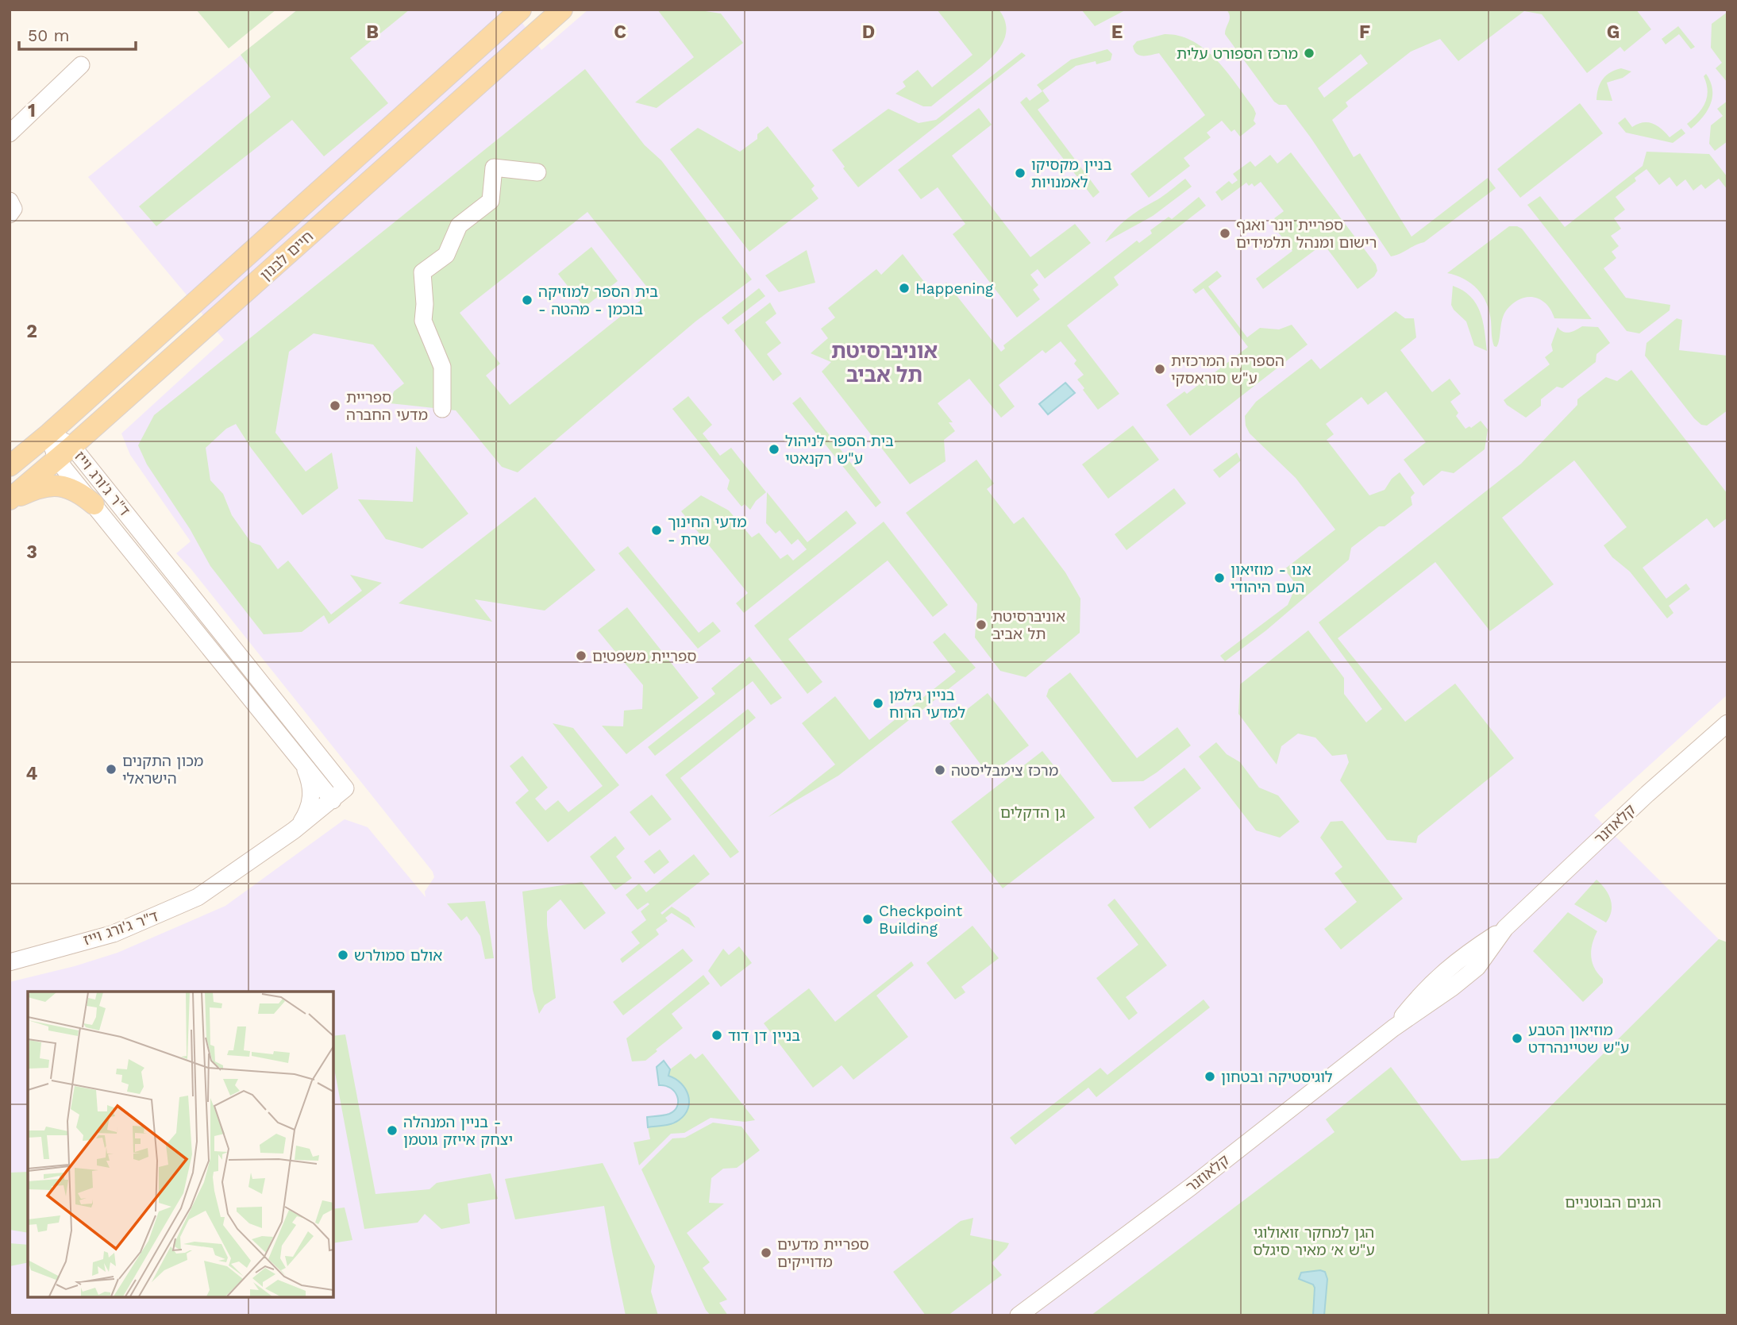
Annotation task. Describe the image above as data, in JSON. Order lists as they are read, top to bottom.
{
  "streets": {
    "main road": ["חיים לבנון"],
    "street": ["ד\"ר ג'ורג וייז", "קלאוזנר"]
  },
  "crossings": [
    ["חיים לבנון", "ד\"ר ג'ורג וייז"]
  ],
  "districts": ["אוניברסיטת תל אביב"],
  "parks": ["גן הדקלים", "הגנים הבוטניים", "הגן למחקר זואולוגי ע\"ש א׳ מאיר סיגלס"],
  "places": [
    "מרכז הספורט עלית",
    "בניין מקסיקו לאמנויות",
    "ספריית וינר ואגף רישום ומנהל תלמידים",
    "Happening",
    "בית הספר למוזיקה - בוכמן - מהטה",
    "הספרייה המרכזית ע\"ש סוראסקי",
    "ספריית מדעי החברה",
    "בית הספר לניהול ע\"ש רקנאטי",
    "מדעי החינוך - שרת",
    "אנו - מוזיאון העם היהודי",
    "אוניברסיטת תל אביב",
    "ספריית משפטים",
    "בניין גילמן למדעי הרוח",
    "מכון התקנים הישראלי",
    "מרכז צימבליסטה",
    "Checkpoint Building",
    "אולם סמולרש",
    "בניין דן דוד",
    "מוזיאון הטבע ע\"ש שטיינהרדט",
    "לוגיסטיקה ובטחון",
    "בניין המנהלה - יצחק אייזק גוטמן",
    "ספריית מדעים מדוייקים"
  ],
  "scale_bar": "50 m",
  "grid": {
    "columns": [
      "B",
      "C",
      "D",
      "E",
      "F",
      "G"
    ],
    "rows": [
      "1",
      "2",
      "3",
      "4"
    ]
  }
}
